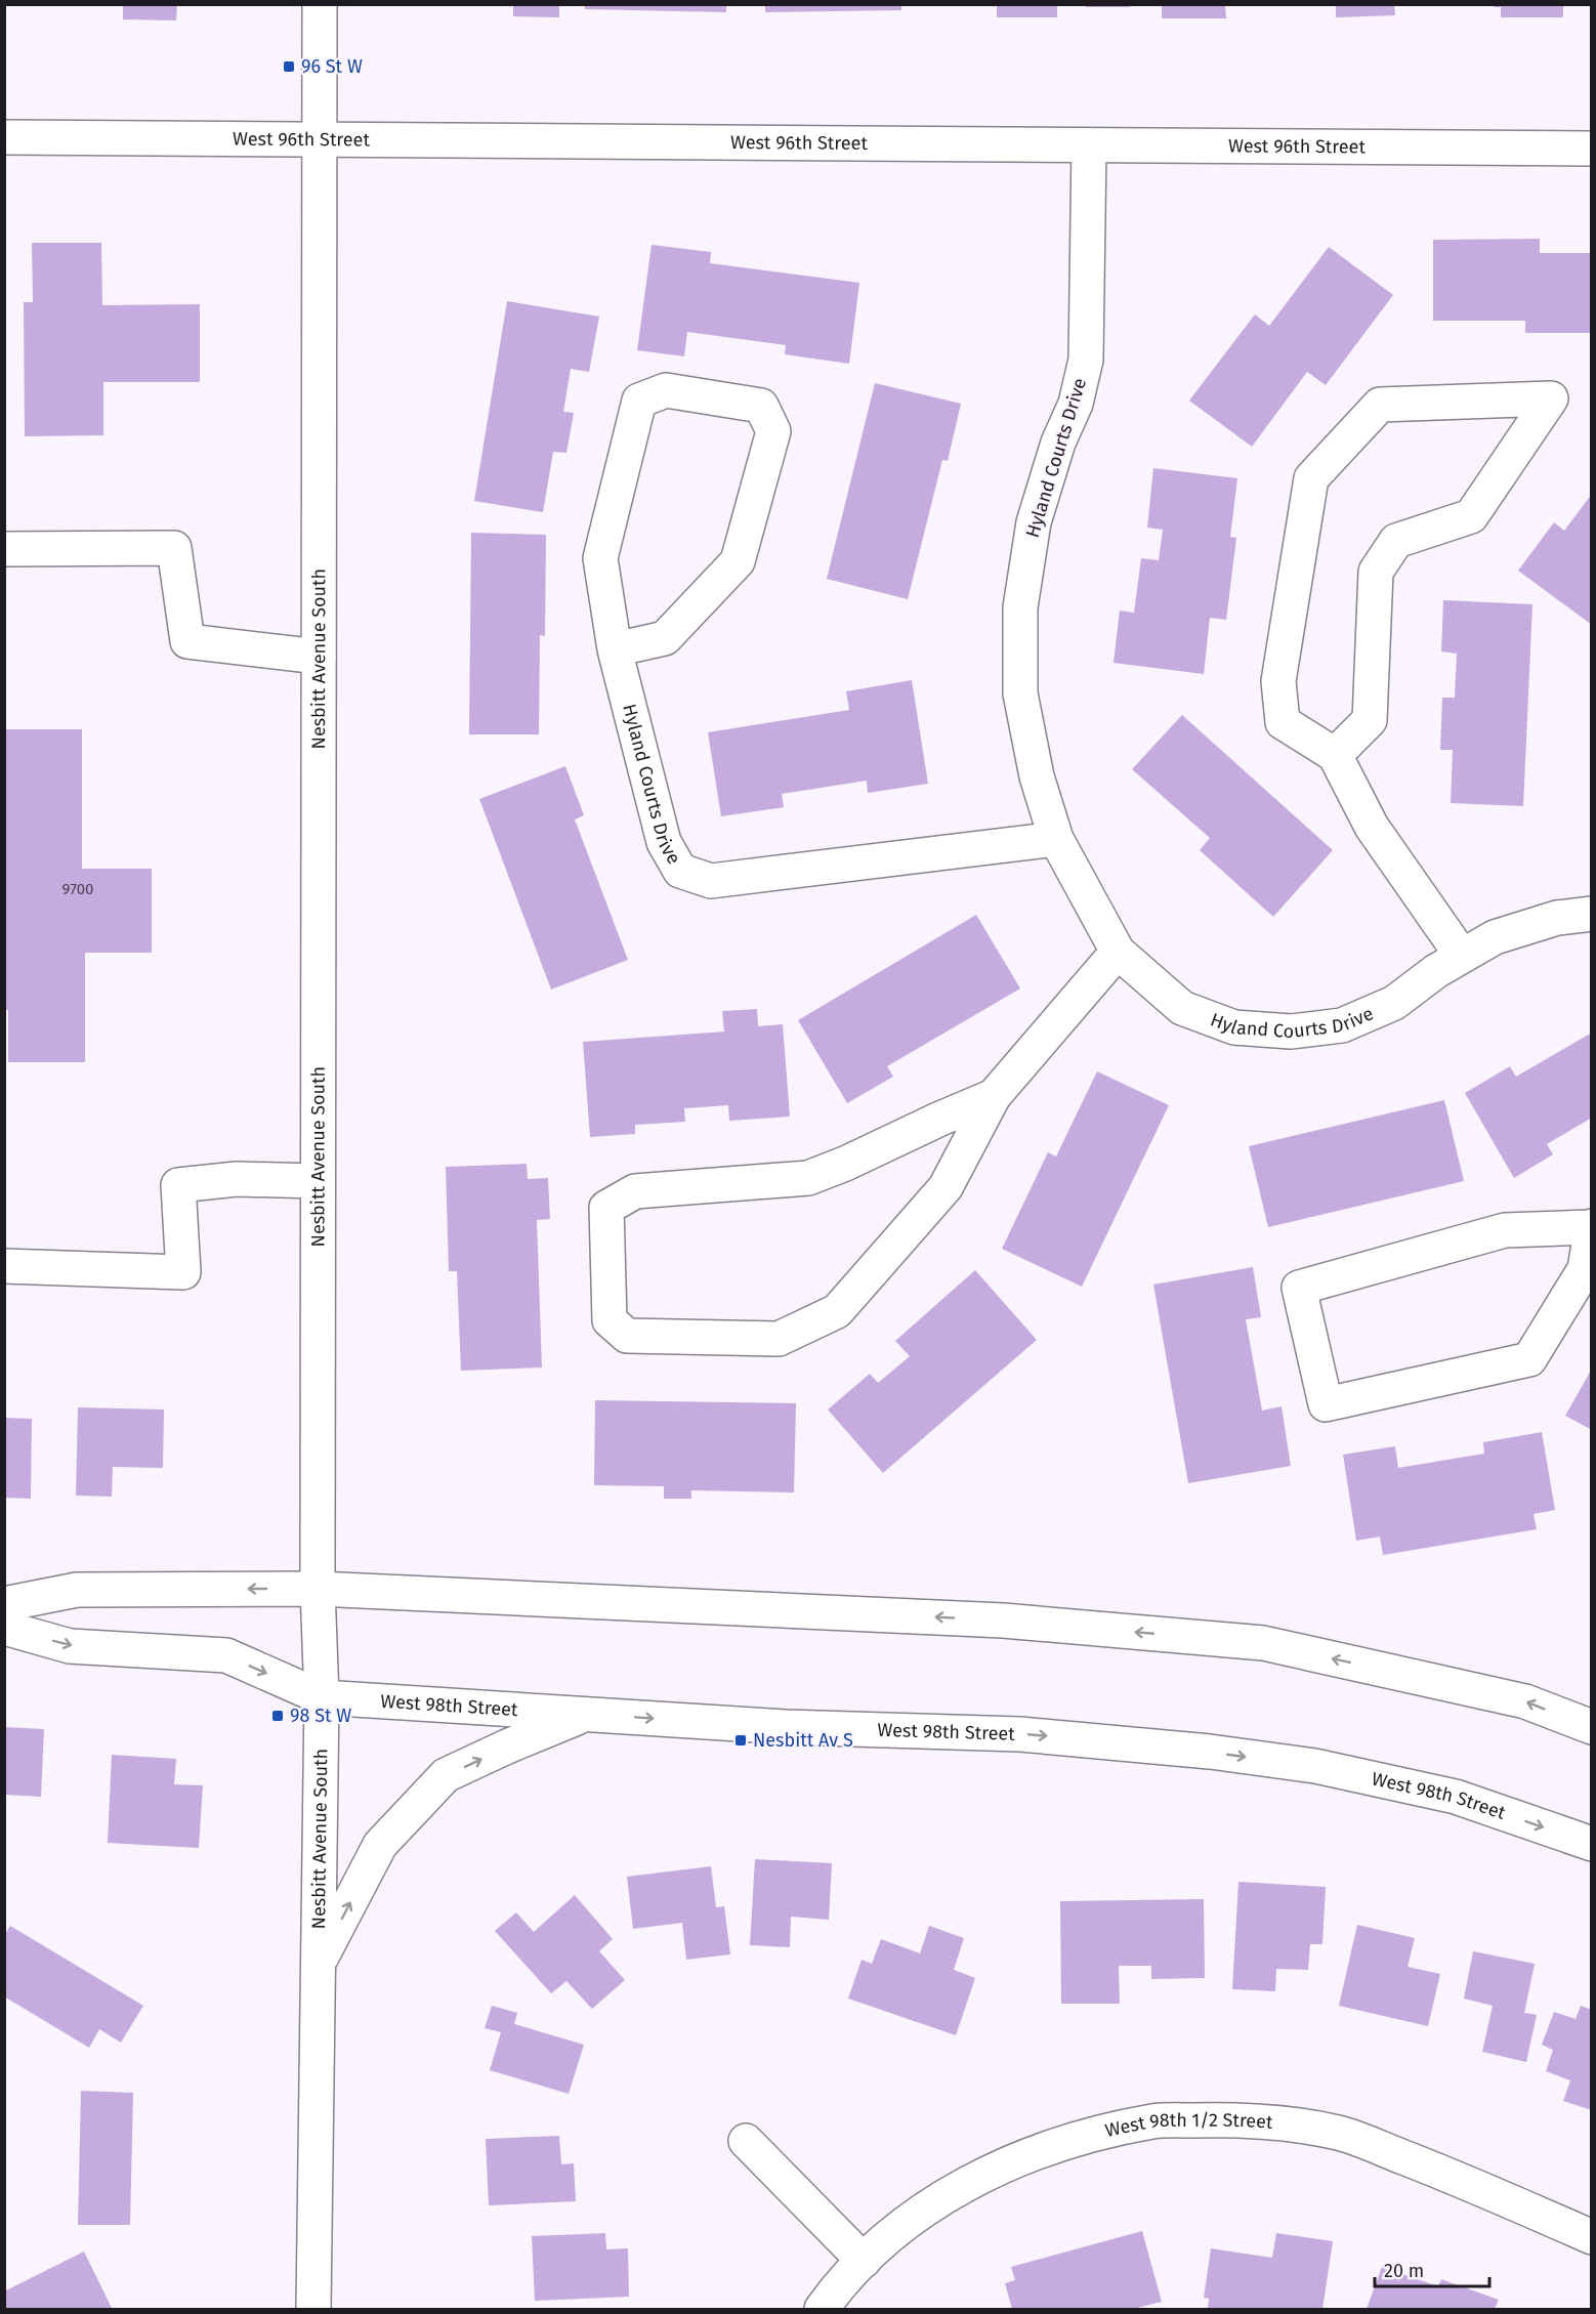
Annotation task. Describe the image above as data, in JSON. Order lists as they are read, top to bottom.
{
  "streets": {
    "street": [
      "West 96th Street",
      "Hyland Courts Drive",
      "Nesbitt Avenue South",
      "West 98th Street",
      "West 98th 1/2 Street"
    ]
  },
  "crossings": [
    ["West 96th Street", "Hyland Courts Drive"],
    ["West 96th Street", "Nesbitt Avenue South"],
    ["Nesbitt Avenue South", "West 98th Street"]
  ],
  "places": {
    "transit": ["96 St W", "98 St W", "Nesbitt Av S"]
  },
  "house_numbers": ["9700"],
  "scale_bar": "20 m"
}
